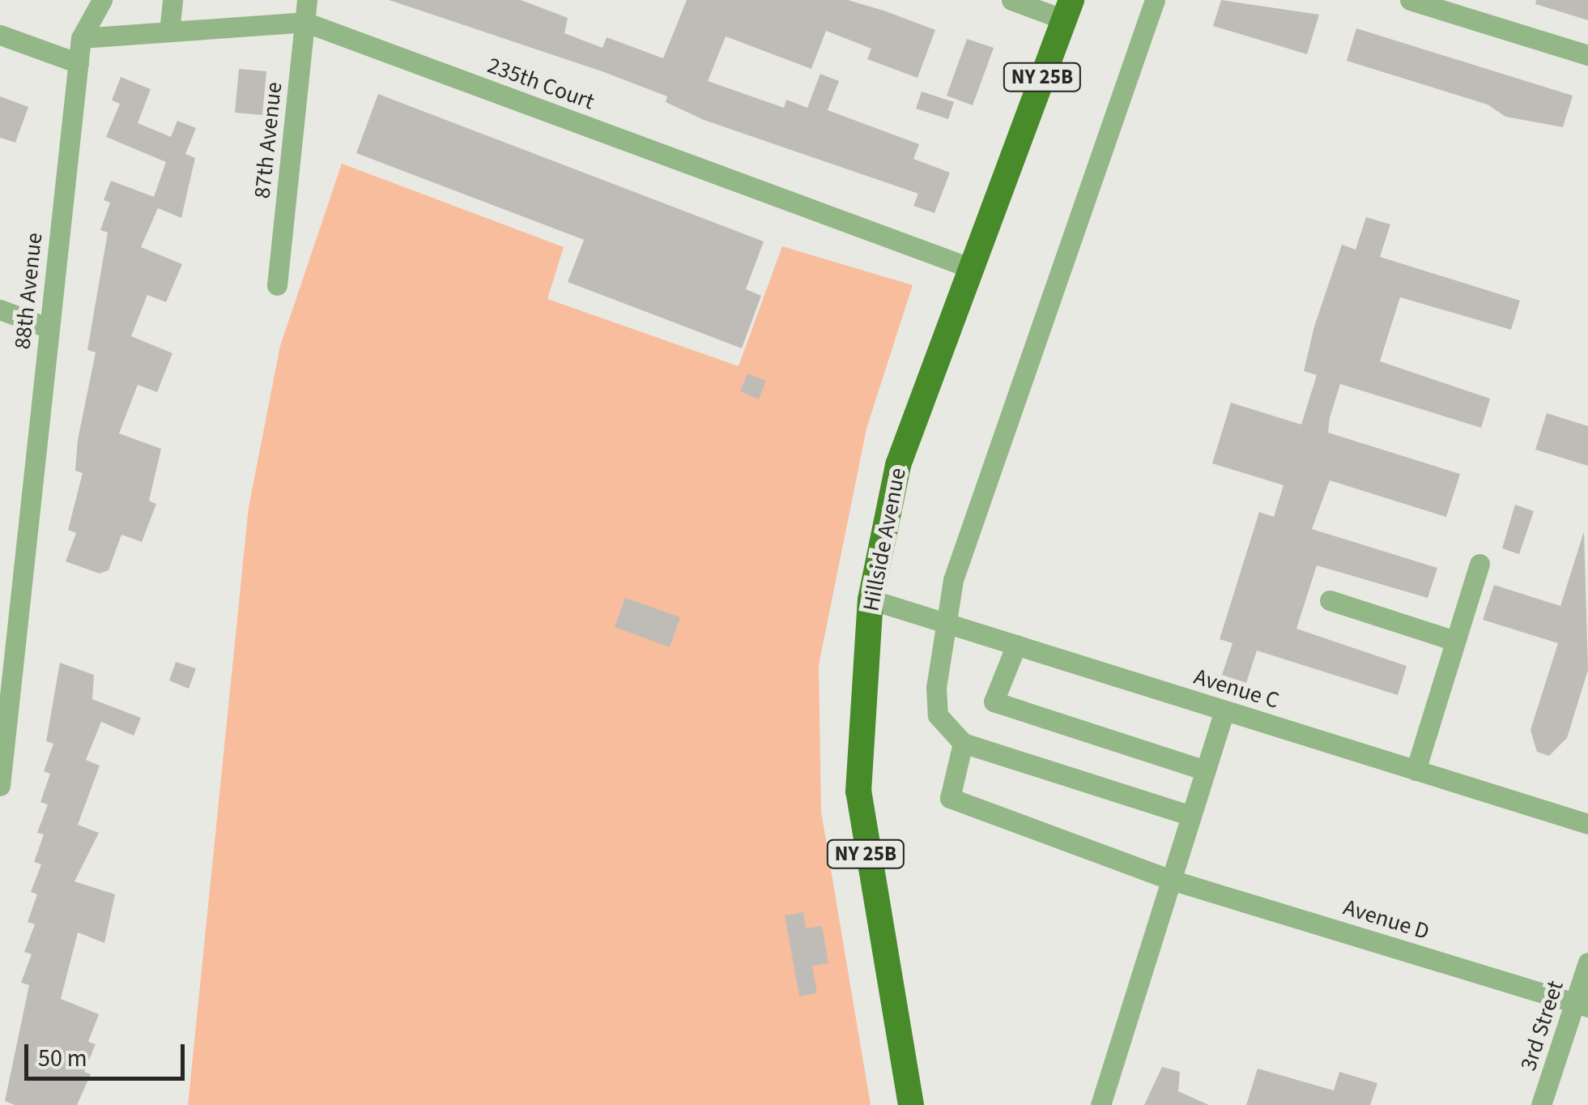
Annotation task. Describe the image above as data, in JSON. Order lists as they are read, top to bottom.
{
  "streets": {
    "main road": ["NY 25B", "Hillside Avenue"],
    "street": [
      "235th Court",
      "87th Avenue",
      "88th Avenue",
      "Avenue C",
      "Avenue D",
      "3rd Street"
    ]
  },
  "crossings": [
    ["235th Court", "87th Avenue"],
    ["235th Court", "88th Avenue"],
    ["235th Court", "Hillside Avenue"],
    ["Hillside Avenue", "Avenue C"],
    ["Avenue D", "3rd Street"]
  ],
  "scale_bar": "50 m"
}
